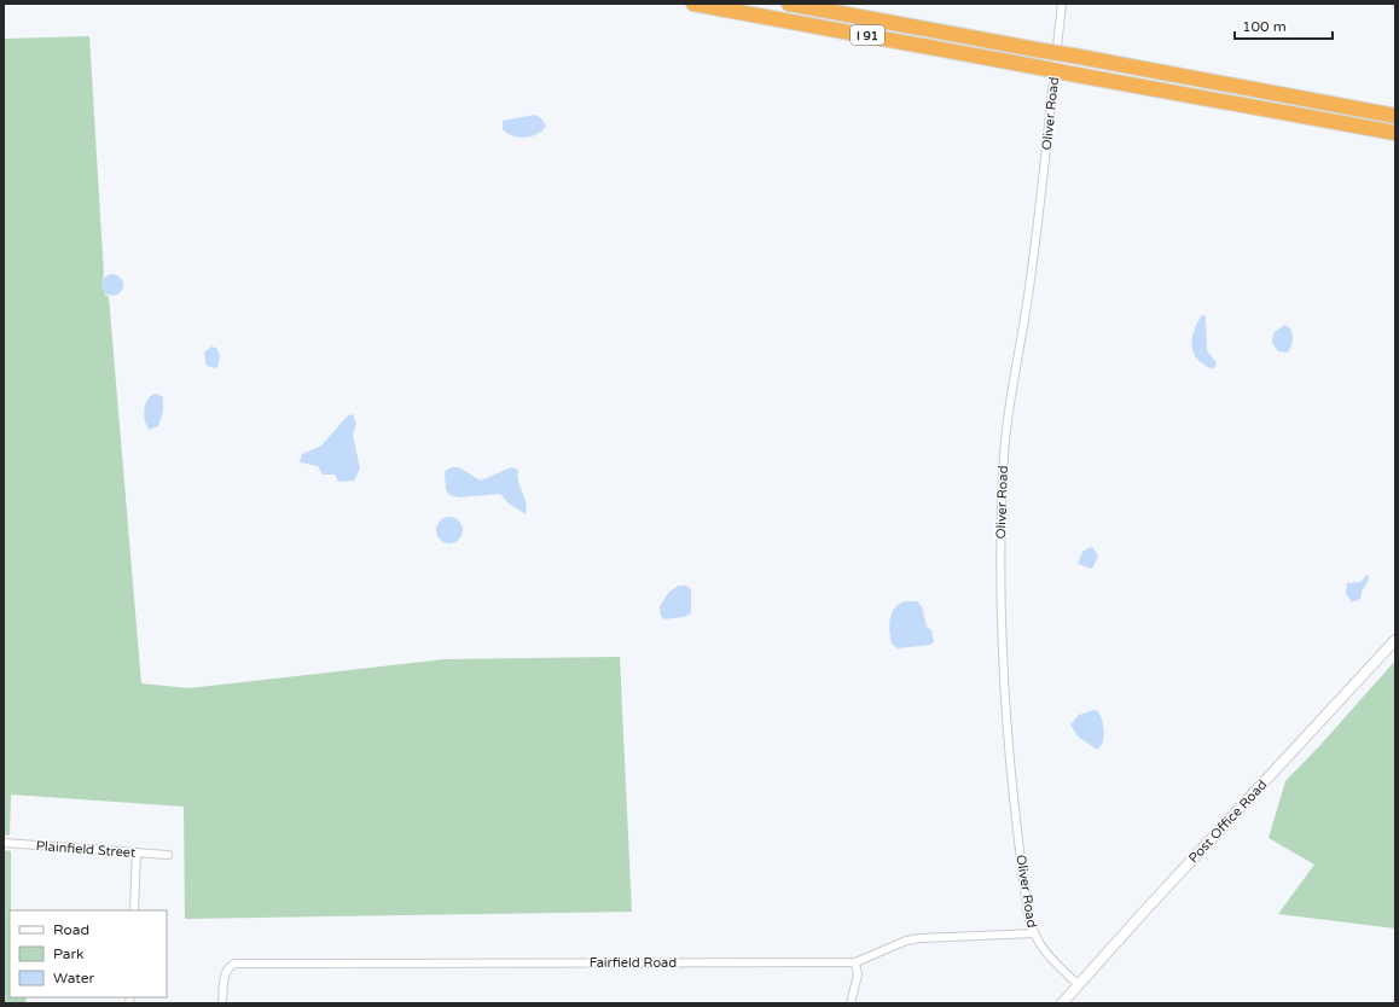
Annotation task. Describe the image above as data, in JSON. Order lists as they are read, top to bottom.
{
  "streets": {
    "highway": ["I 91"],
    "street": [
      "Oliver Road",
      "Post Office Road",
      "Plainfield Street",
      "Fairfield Road"
    ]
  },
  "crossings": [
    ["Oliver Road", "Post Office Road"],
    ["Oliver Road", "Fairfield Road"]
  ],
  "legend": ["Road", "Park", "Water"],
  "scale_bar": "100 m"
}
